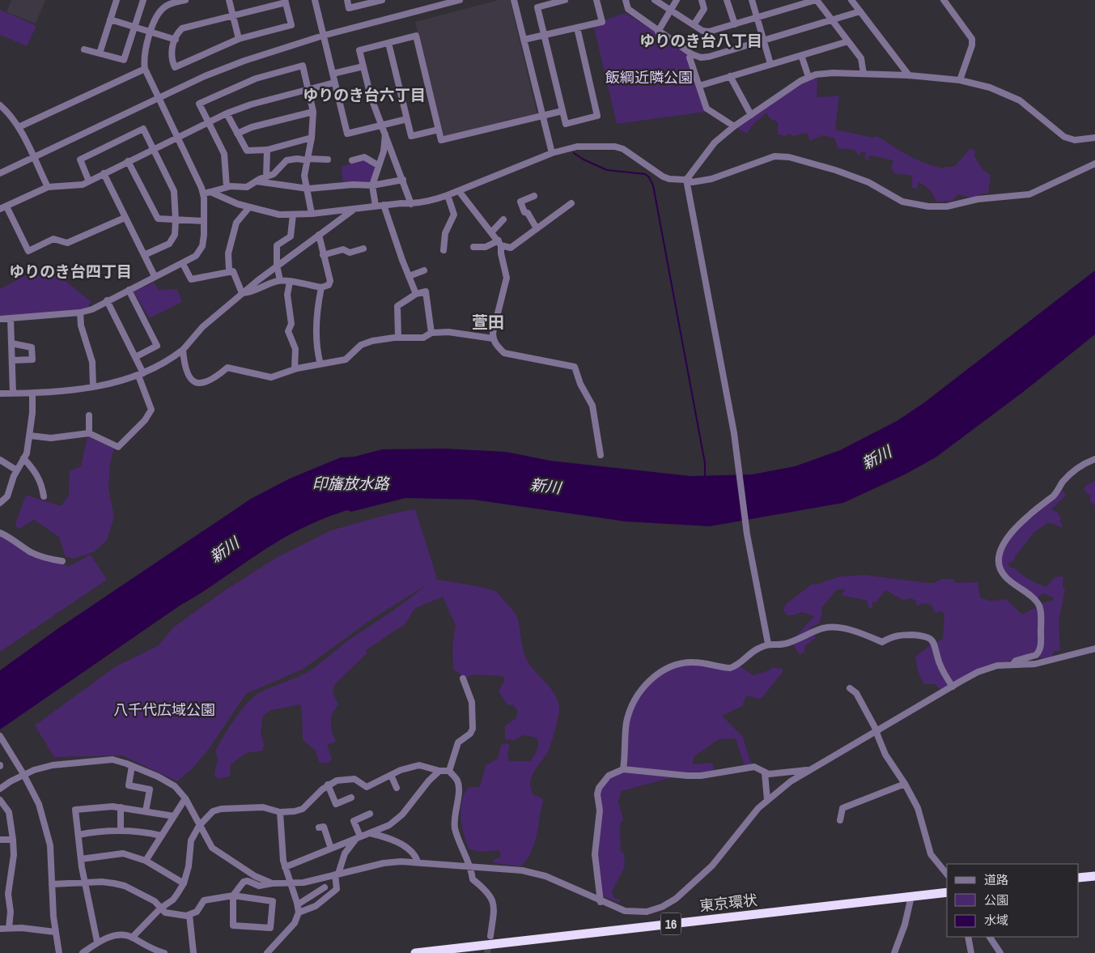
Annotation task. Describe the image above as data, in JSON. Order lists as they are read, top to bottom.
{
  "streets": {
    "highway": ["東京環状", "16"]
  },
  "districts": [
    "ゆりのき台八丁目",
    "ゆりのき台六丁目",
    "ゆりのき台四丁目",
    "萱田"
  ],
  "water": ["新川", "印旛放水路"],
  "parks": ["飯綱近隣公園", "八千代広域公園"],
  "legend": ["道路", "公園", "水域"]
}
